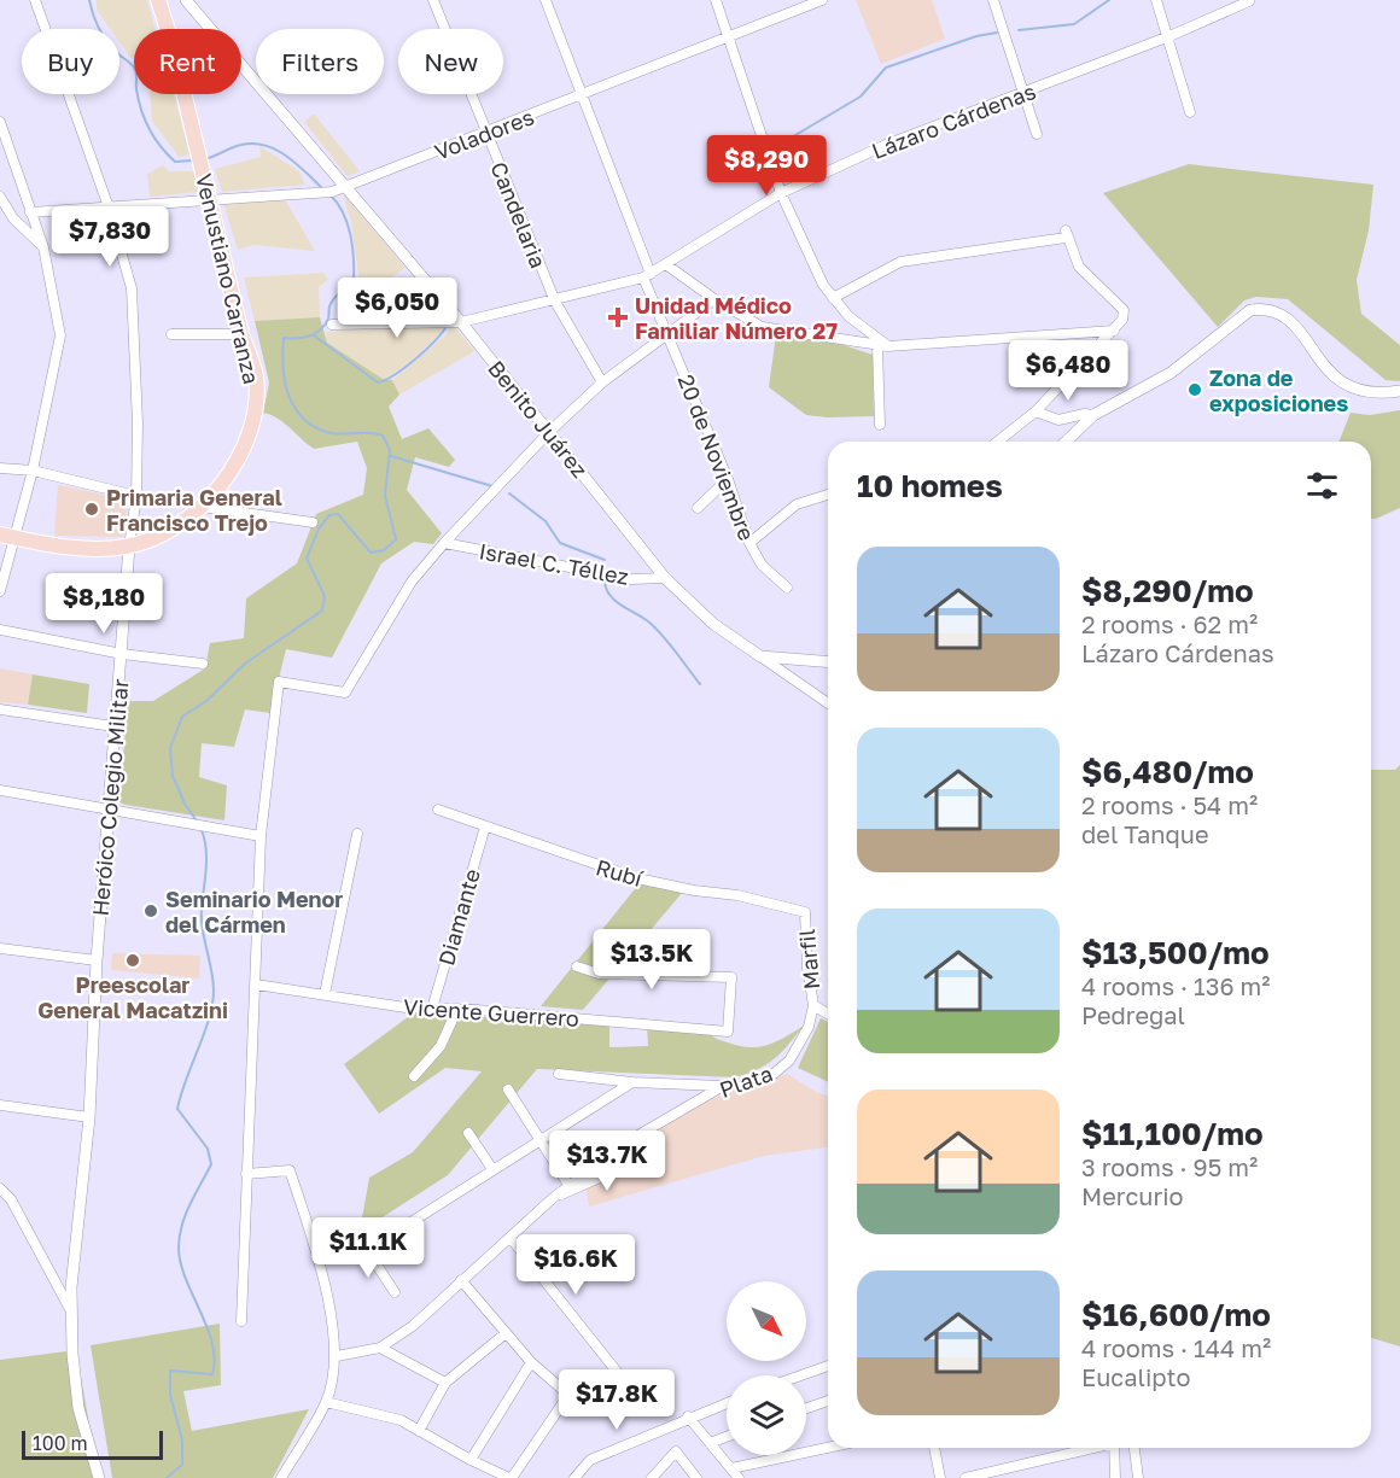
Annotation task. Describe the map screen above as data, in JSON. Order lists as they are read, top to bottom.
{
  "streets": {
    "main road": ["Venustiano Carranza"],
    "street": [
      "Lázaro Cárdenas",
      "Voladores",
      "Candelaria",
      "Benito Juárez",
      "20 de Noviembre",
      "Israel C. Téllez",
      "Heróico Colegio Militar",
      "Rubí",
      "Diamante",
      "Marfil",
      "Vicente Guerrero",
      "Plata"
    ]
  },
  "crossings": [
    ["Lázaro Cárdenas", "Candelaria"],
    ["Lázaro Cárdenas", "Benito Juárez"],
    ["Lázaro Cárdenas", "20 de Noviembre"],
    ["Voladores", "Candelaria"],
    ["Voladores", "Venustiano Carranza"],
    ["Voladores", "Benito Juárez"],
    ["Voladores", "20 de Noviembre"],
    ["Voladores", "Heróico Colegio Militar"],
    ["Venustiano Carranza", "Heróico Colegio Militar"],
    ["Benito Juárez", "Israel C. Téllez"],
    ["Rubí", "Diamante"],
    ["Rubí", "Marfil"],
    ["Diamante", "Vicente Guerrero"],
    ["Marfil", "Plata"]
  ],
  "places": {
    "health": ["Unidad Médico Familiar Número 27"],
    "other": [
      "Zona de exposiciones",
      "Primaria General Francisco Trejo",
      "Seminario Menor del Cármen",
      "Preescolar General Macatzini"
    ]
  },
  "scale_bar": "100 m",
  "north": "bottom right",
  "page": {
    "chip": [
      "Buy",
      "Rent",
      "Filters",
      "New"
    ],
    "price": [
      "$8,290",
      "$7,830",
      "$6,050",
      "$6,480",
      "$8,180",
      "$13.5K",
      "$13.7K",
      "$11.1K",
      "$16.6K",
      "$17.8K"
    ],
    "heading": "10 homes",
    "list": [
      {
        "name": "$8,290/mo",
        "note": "2 rooms · 62 m² · Lázaro Cárdenas"
      },
      {
        "name": "$6,480/mo",
        "note": "2 rooms · 54 m² · del Tanque"
      },
      {
        "name": "$13,500/mo",
        "note": "4 rooms · 136 m² · Pedregal"
      },
      {
        "name": "$11,100/mo",
        "note": "3 rooms · 95 m² · Mercurio"
      },
      {
        "name": "$16,600/mo",
        "note": "4 rooms · 144 m² · Eucalipto"
      }
    ],
    "scale": "100 m"
  }
}
